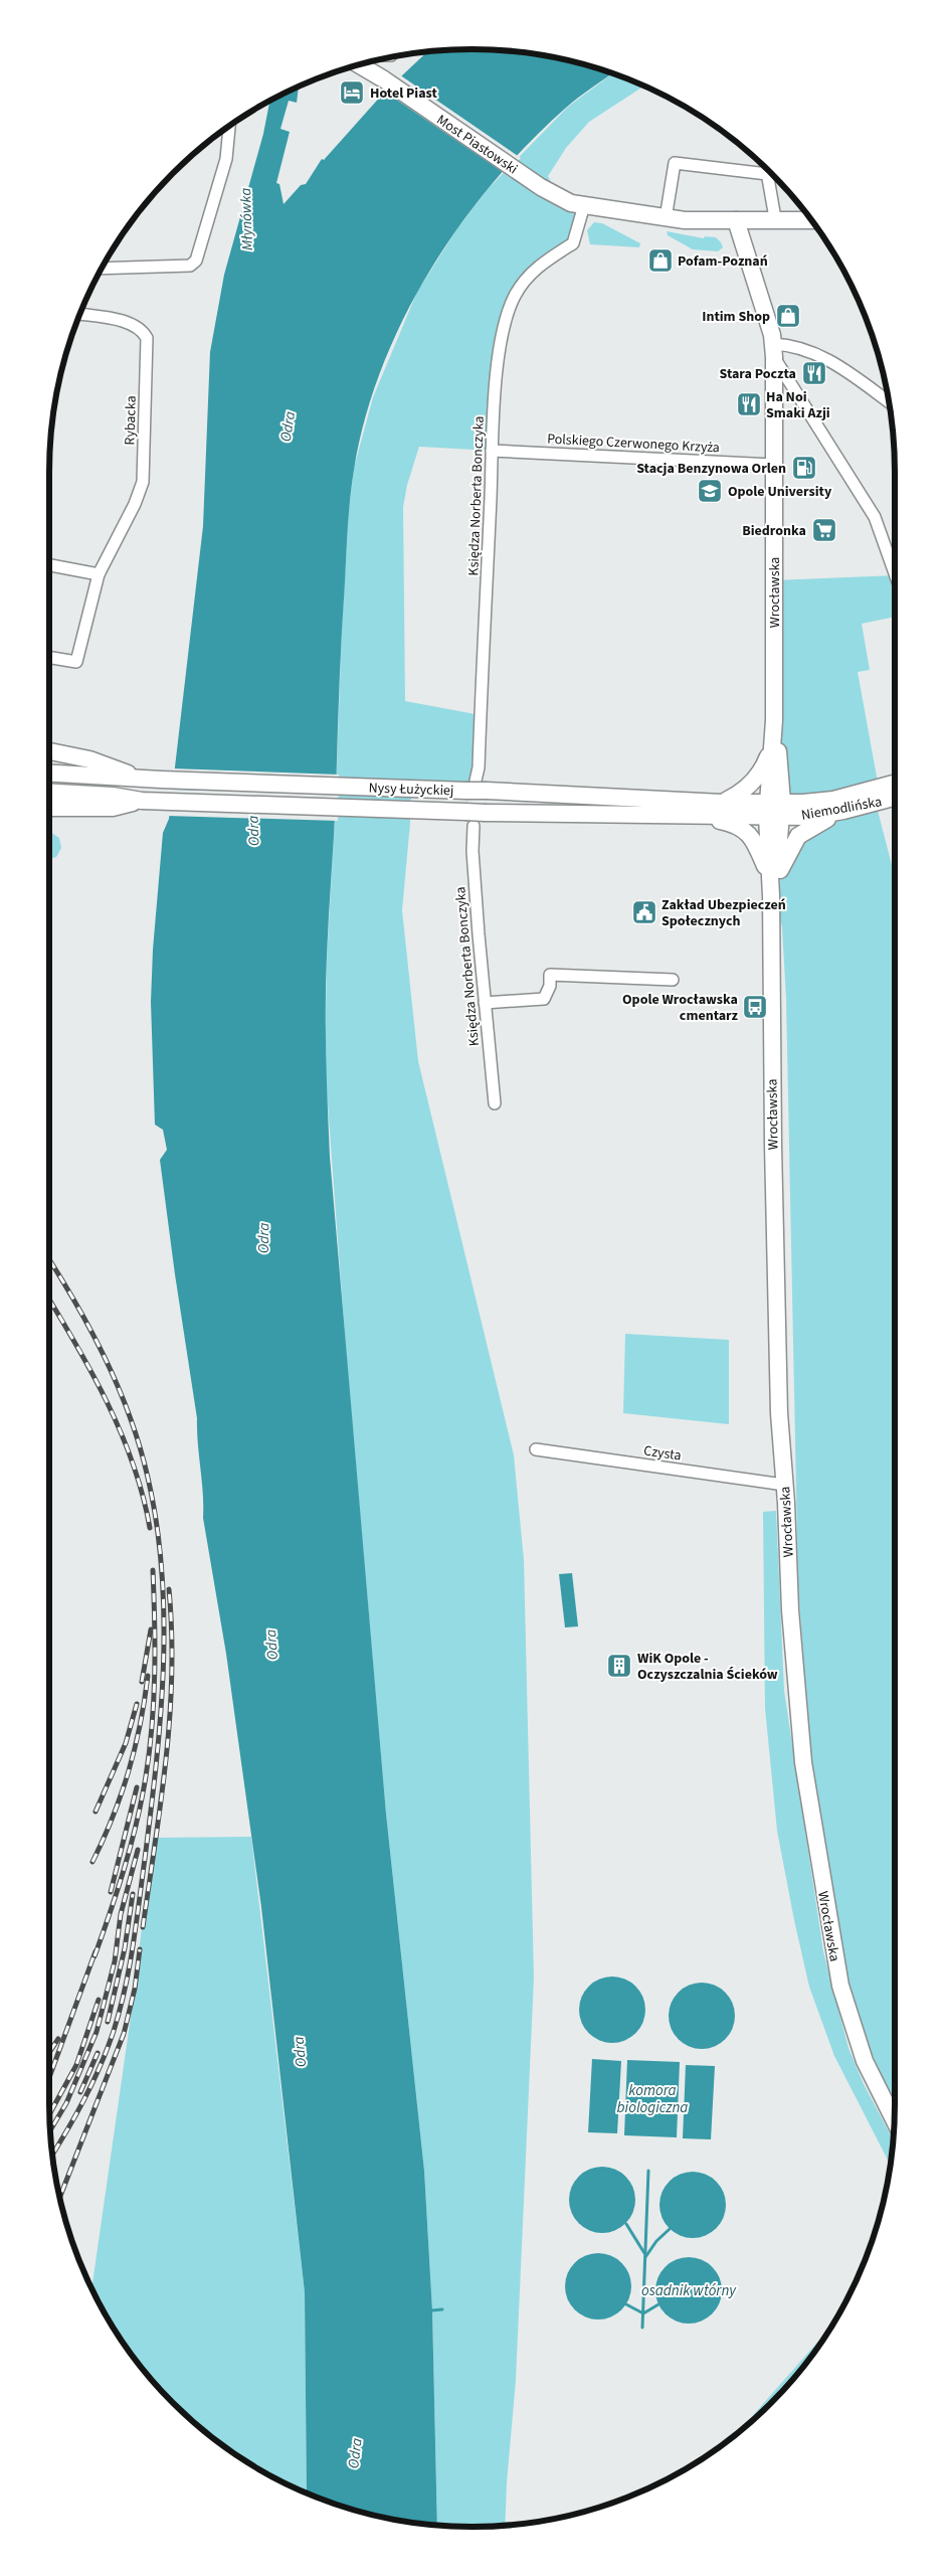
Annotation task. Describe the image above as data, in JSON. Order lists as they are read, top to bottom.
{
  "streets": {
    "main road": [
      "Most Piastowski",
      "Wrocławska",
      "Nysy Łużyckiej",
      "Niemodlińska"
    ],
    "street": [
      "Rybacka",
      "Polskiego Czerwonego Krzyża",
      "Księdza Norberta Bonczyka",
      "Czysta"
    ]
  },
  "crossings": [
    ["Most Piastowski", "Księdza Norberta Bonczyka"],
    ["Most Piastowski", "Wrocławska"],
    ["Polskiego Czerwonego Krzyża", "Księdza Norberta Bonczyka"],
    ["Polskiego Czerwonego Krzyża", "Wrocławska"],
    ["Księdza Norberta Bonczyka", "Nysy Łużyckiej"],
    ["Wrocławska", "Nysy Łużyckiej"],
    ["Wrocławska", "Niemodlińska"],
    ["Wrocławska", "Czysta"],
    ["Nysy Łużyckiej", "Niemodlińska"]
  ],
  "water": [
    "Młynówka",
    "Odra",
    "komora biologiczna",
    "osadnik wtórny"
  ],
  "places": {
    "hotel": ["Hotel Piast"],
    "shop": ["Pofam-Poznań", "Intim Shop"],
    "restaurant": ["Stara Poczta", "Ha Noi Smaki Azji"],
    "fuel station": ["Stacja Benzynowa Orlen"],
    "school or university": ["Opole University"],
    "supermarket": ["Biedronka"],
    "public building": ["Zakład Ubezpieczeń Społecznych"],
    "bus stop": ["Opole Wrocławska cmentarz"],
    "building": ["WiK Opole - Oczyszczalnia Ścieków"]
  }
}
